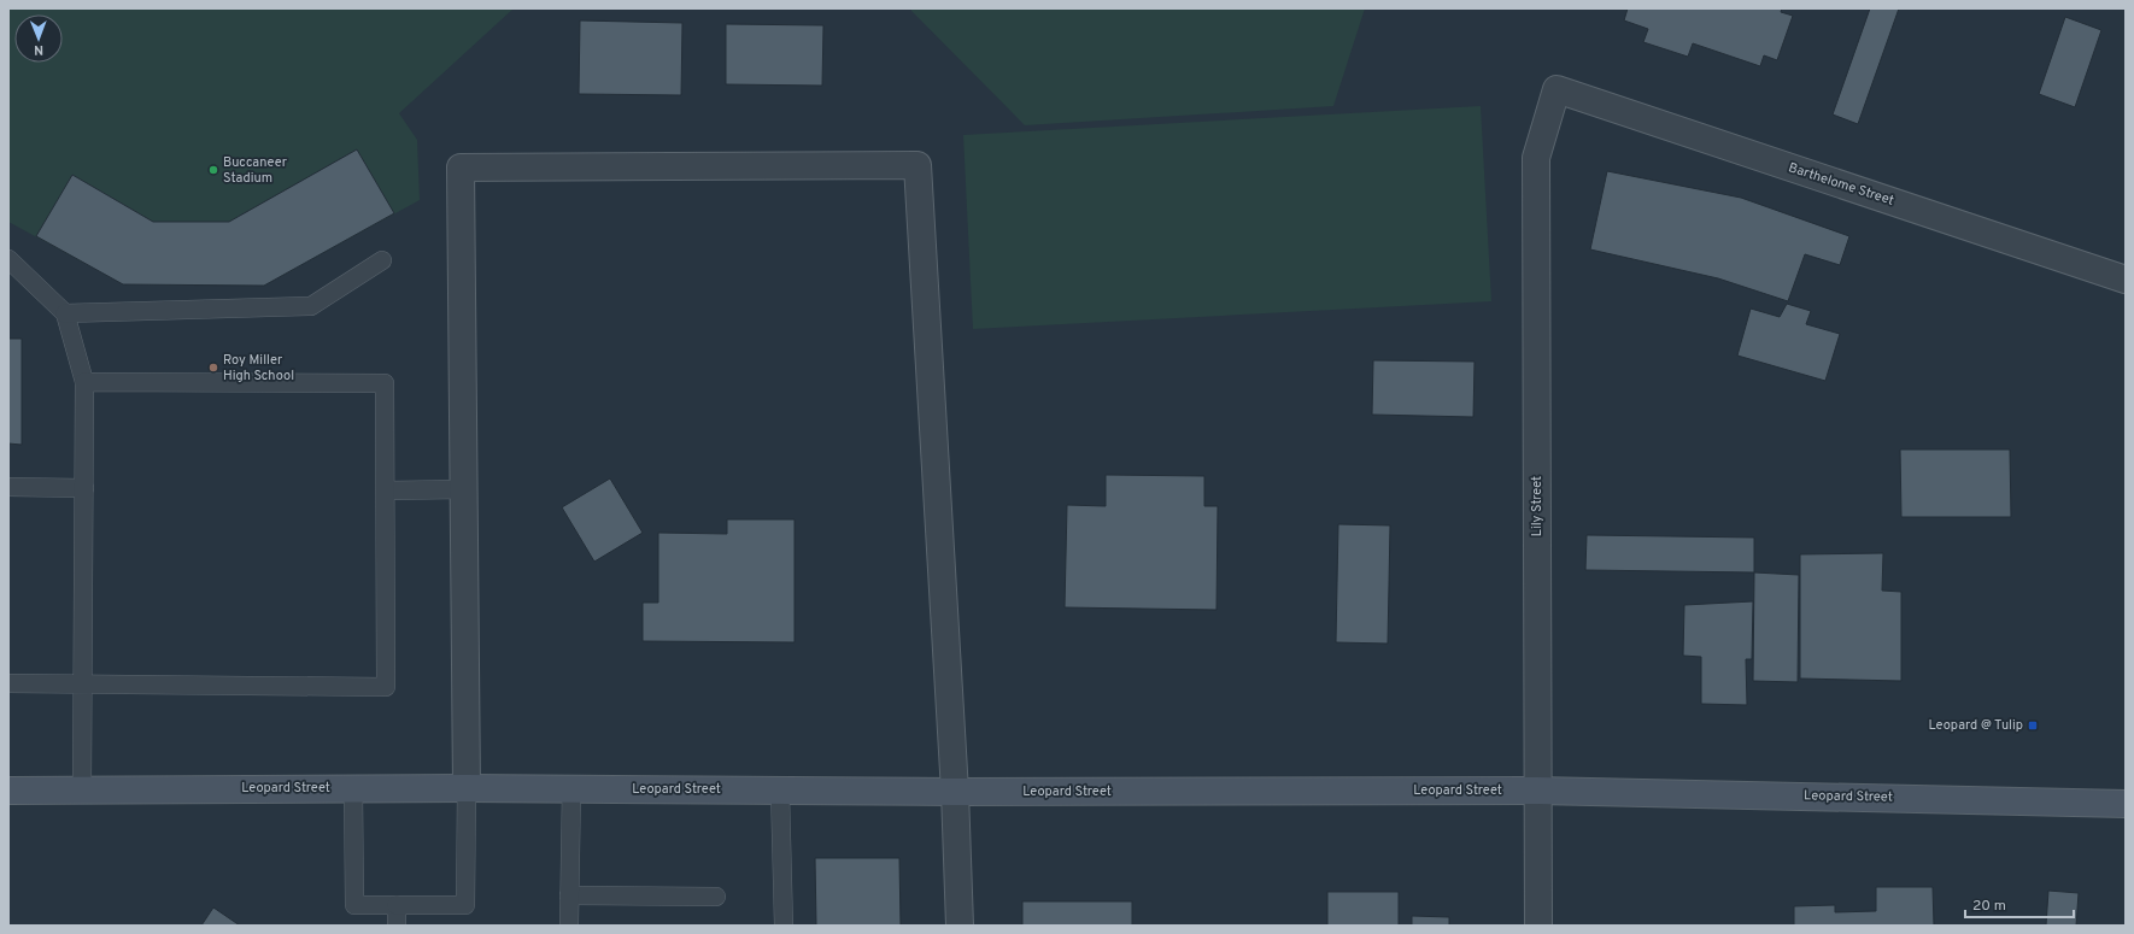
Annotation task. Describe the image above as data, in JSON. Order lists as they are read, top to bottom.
{
  "streets": {
    "main road": ["Leopard Street"],
    "street": ["Barthelome Street", "Lily Street"]
  },
  "crossings": [
    ["Barthelome Street", "Lily Street"],
    ["Lily Street", "Leopard Street"]
  ],
  "places": {
    "other": ["Buccaneer Stadium", "Roy Miller High School"],
    "transit": ["Leopard @ Tulip"]
  },
  "scale_bar": "20 m",
  "north": "bottom"
}
